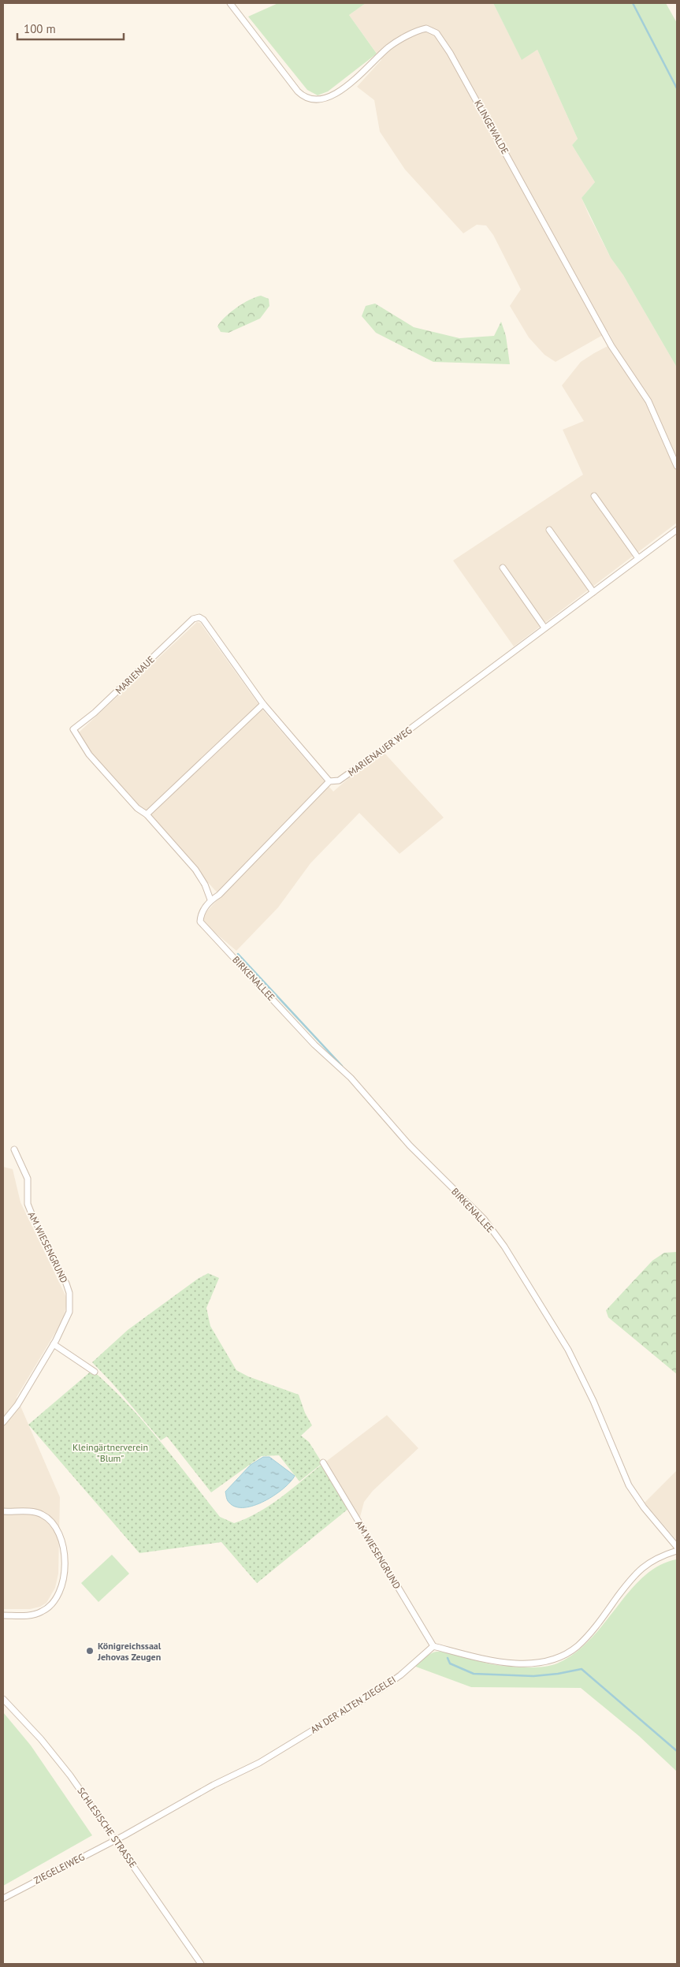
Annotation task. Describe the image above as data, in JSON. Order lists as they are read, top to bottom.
{
  "streets": {
    "street": [
      "KLINGEWALDE",
      "MARIENAUE",
      "MARIENAUER WEG",
      "BIRKENALLEE",
      "AM WIESENGRUND",
      "AN DER ALTEN ZIEGELEI",
      "SCHLESISCHE STRASSE",
      "ZIEGELEIWEG"
    ]
  },
  "crossings": [
    ["MARIENAUE", "MARIENAUER WEG"],
    ["MARIENAUER WEG", "BIRKENALLEE"],
    ["AM WIESENGRUND", "AN DER ALTEN ZIEGELEI"],
    ["AN DER ALTEN ZIEGELEI", "SCHLESISCHE STRASSE"],
    ["AN DER ALTEN ZIEGELEI", "ZIEGELEIWEG"],
    ["SCHLESISCHE STRASSE", "ZIEGELEIWEG"]
  ],
  "parks": ["Kleingärtnerverein \"Blum\""],
  "places": ["Königreichssaal Jehovas Zeugen"],
  "scale_bar": "100 m"
}
